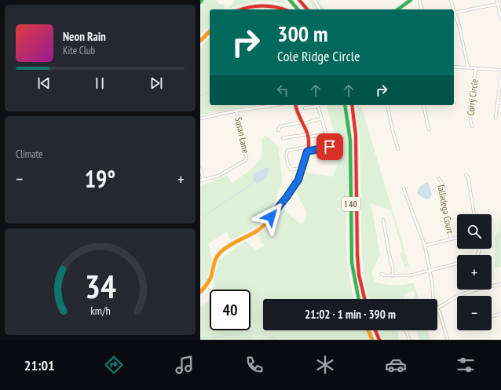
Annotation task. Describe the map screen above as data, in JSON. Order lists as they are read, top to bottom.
{
  "streets": {
    "main road": ["I 40"],
    "street": ["Corry Circle", "Susan Lane", "Talladega Court"]
  },
  "page": {
    "turn": ["300 m", "Cole Ridge Circle"],
    "song": ["Neon Rain", "Kite Club"],
    "tile": "Climate",
    "heat": ["−", "19°", "+"],
    "map_buttons": ["+", "−"],
    "limit": "40",
    "trip": "21:02 · 1 min · 390 m",
    "tabs": "21:01",
    "gauge": ["34", "km/h"]
  }
}
